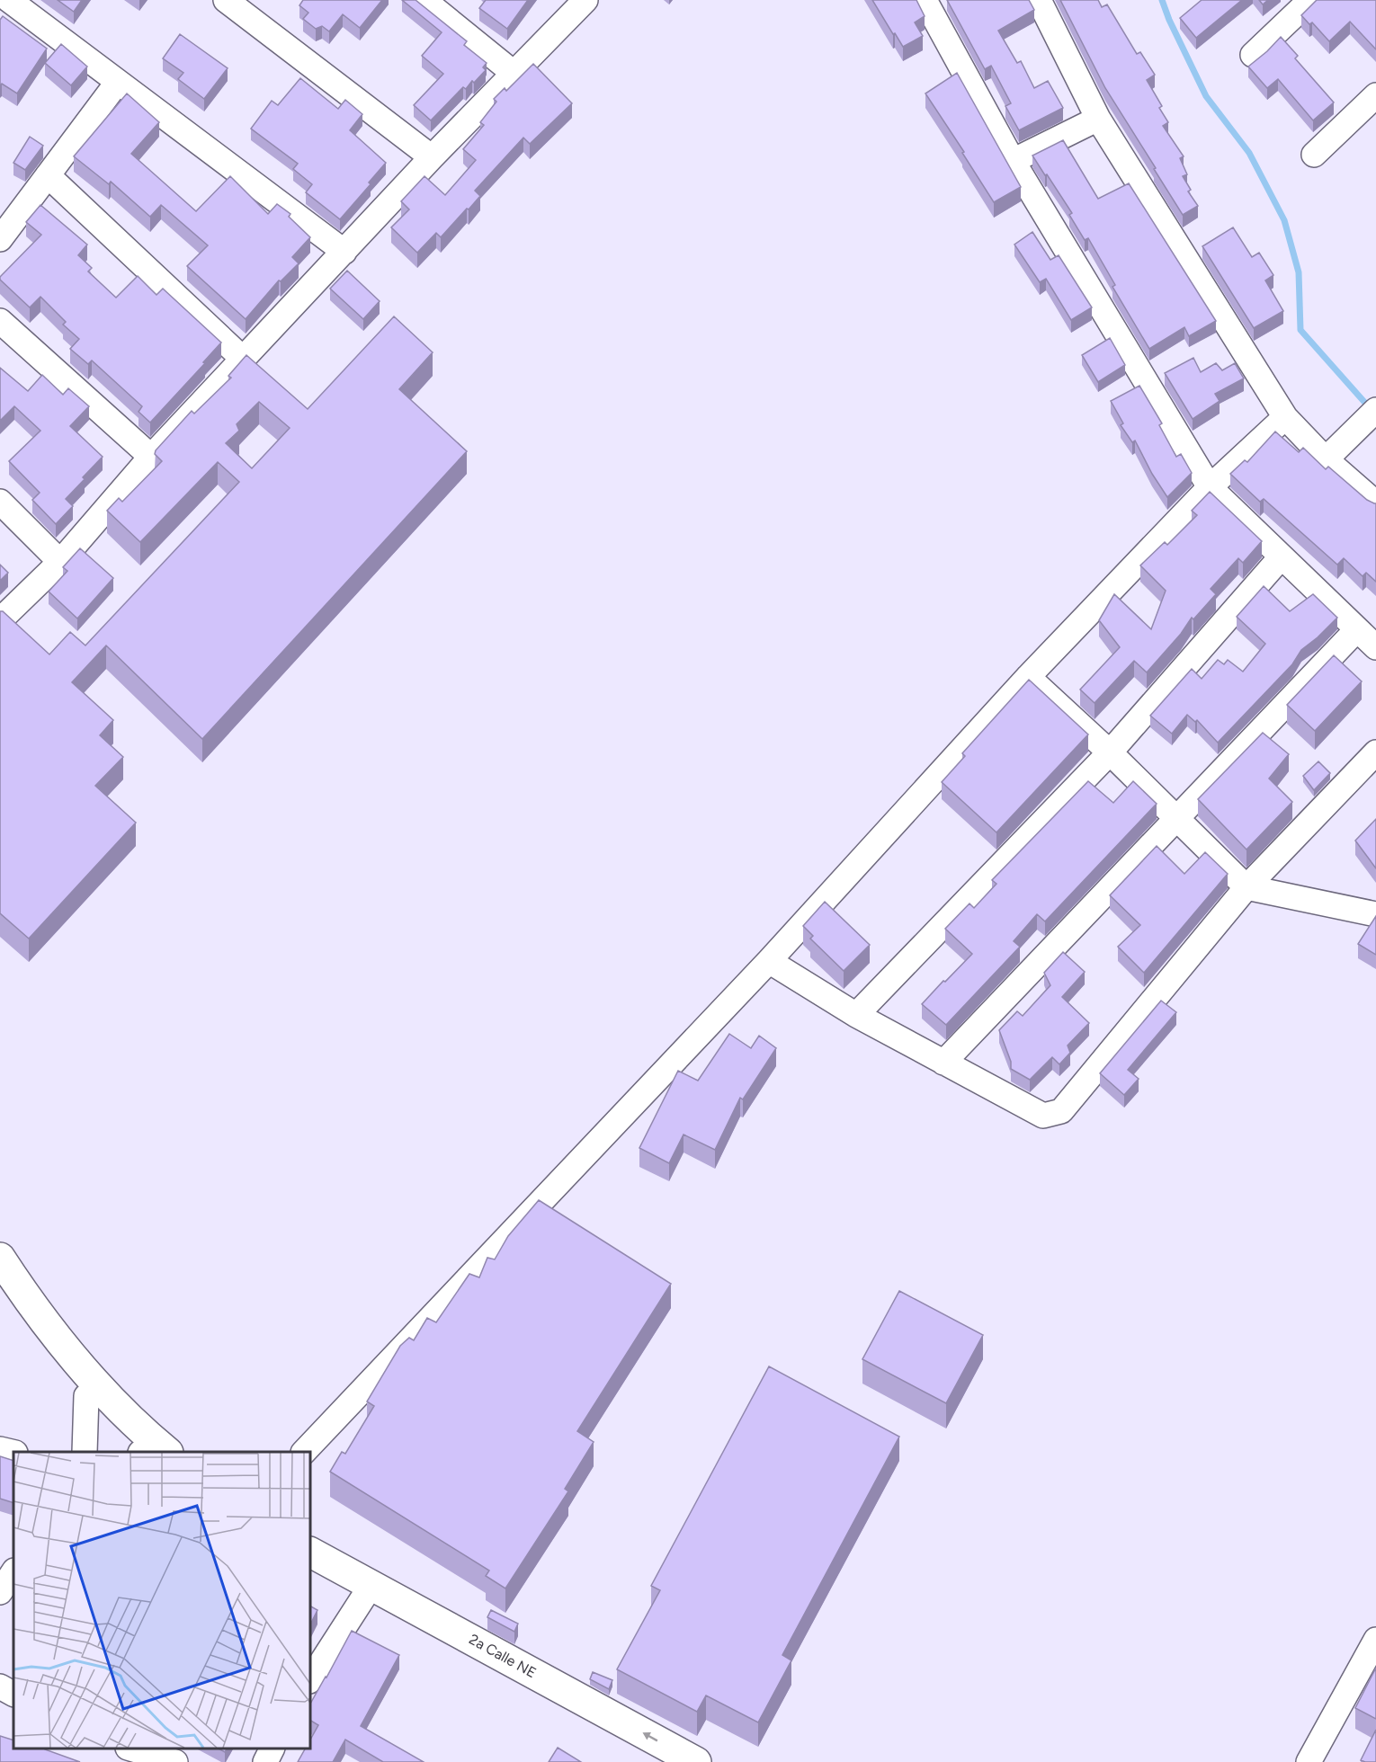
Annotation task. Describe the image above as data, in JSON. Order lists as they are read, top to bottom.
{
  "streets": {
    "main road": ["2a Calle NE"]
  }
}
